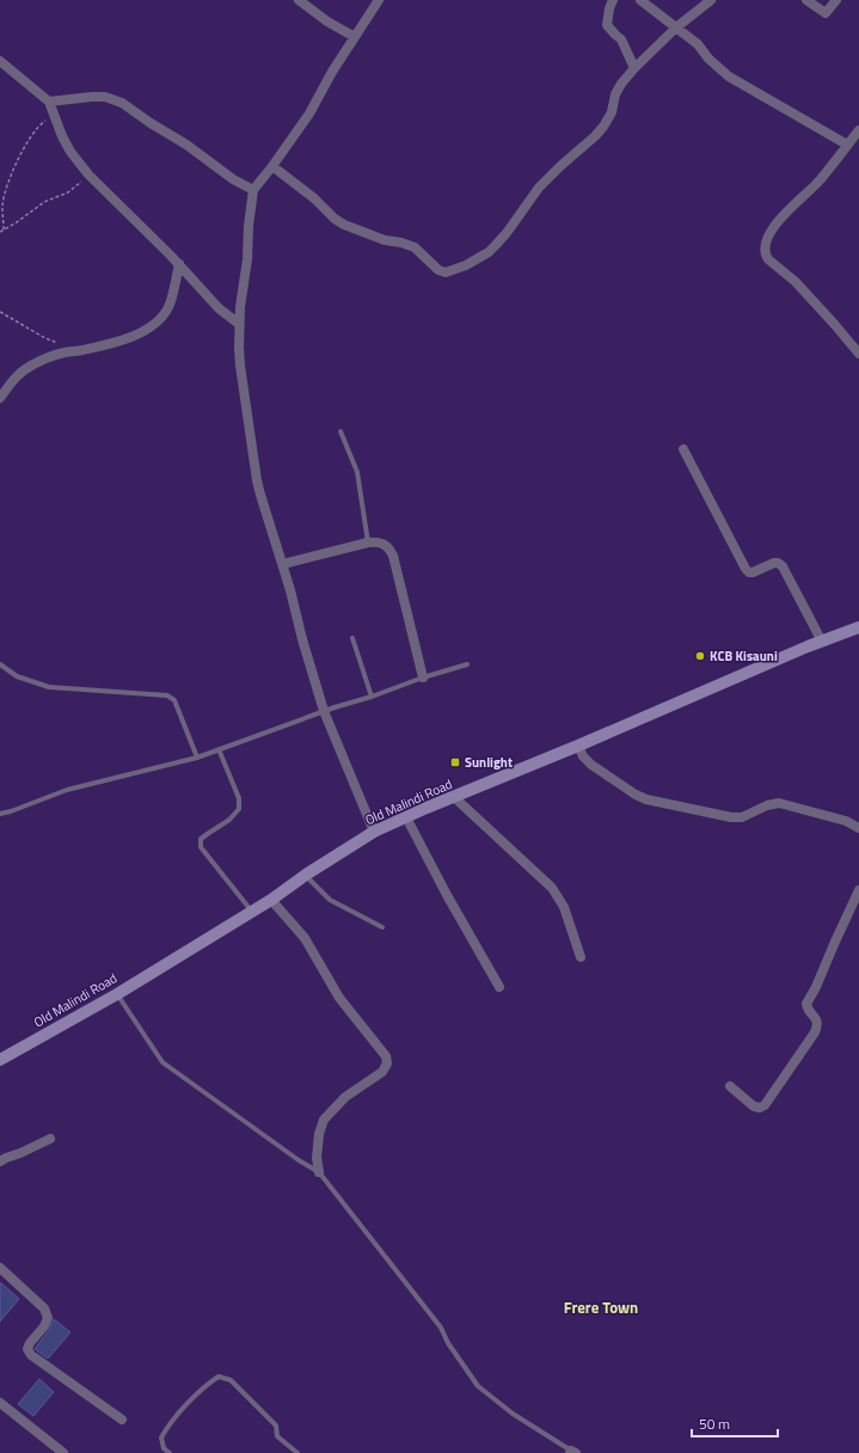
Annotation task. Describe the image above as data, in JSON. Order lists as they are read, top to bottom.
{
  "streets": {
    "main road": ["Old Malindi Road"]
  },
  "districts": ["Frere Town"],
  "places": {
    "other": ["KCB Kisauni"],
    "transit": ["Sunlight"]
  },
  "scale_bar": "50 m"
}
